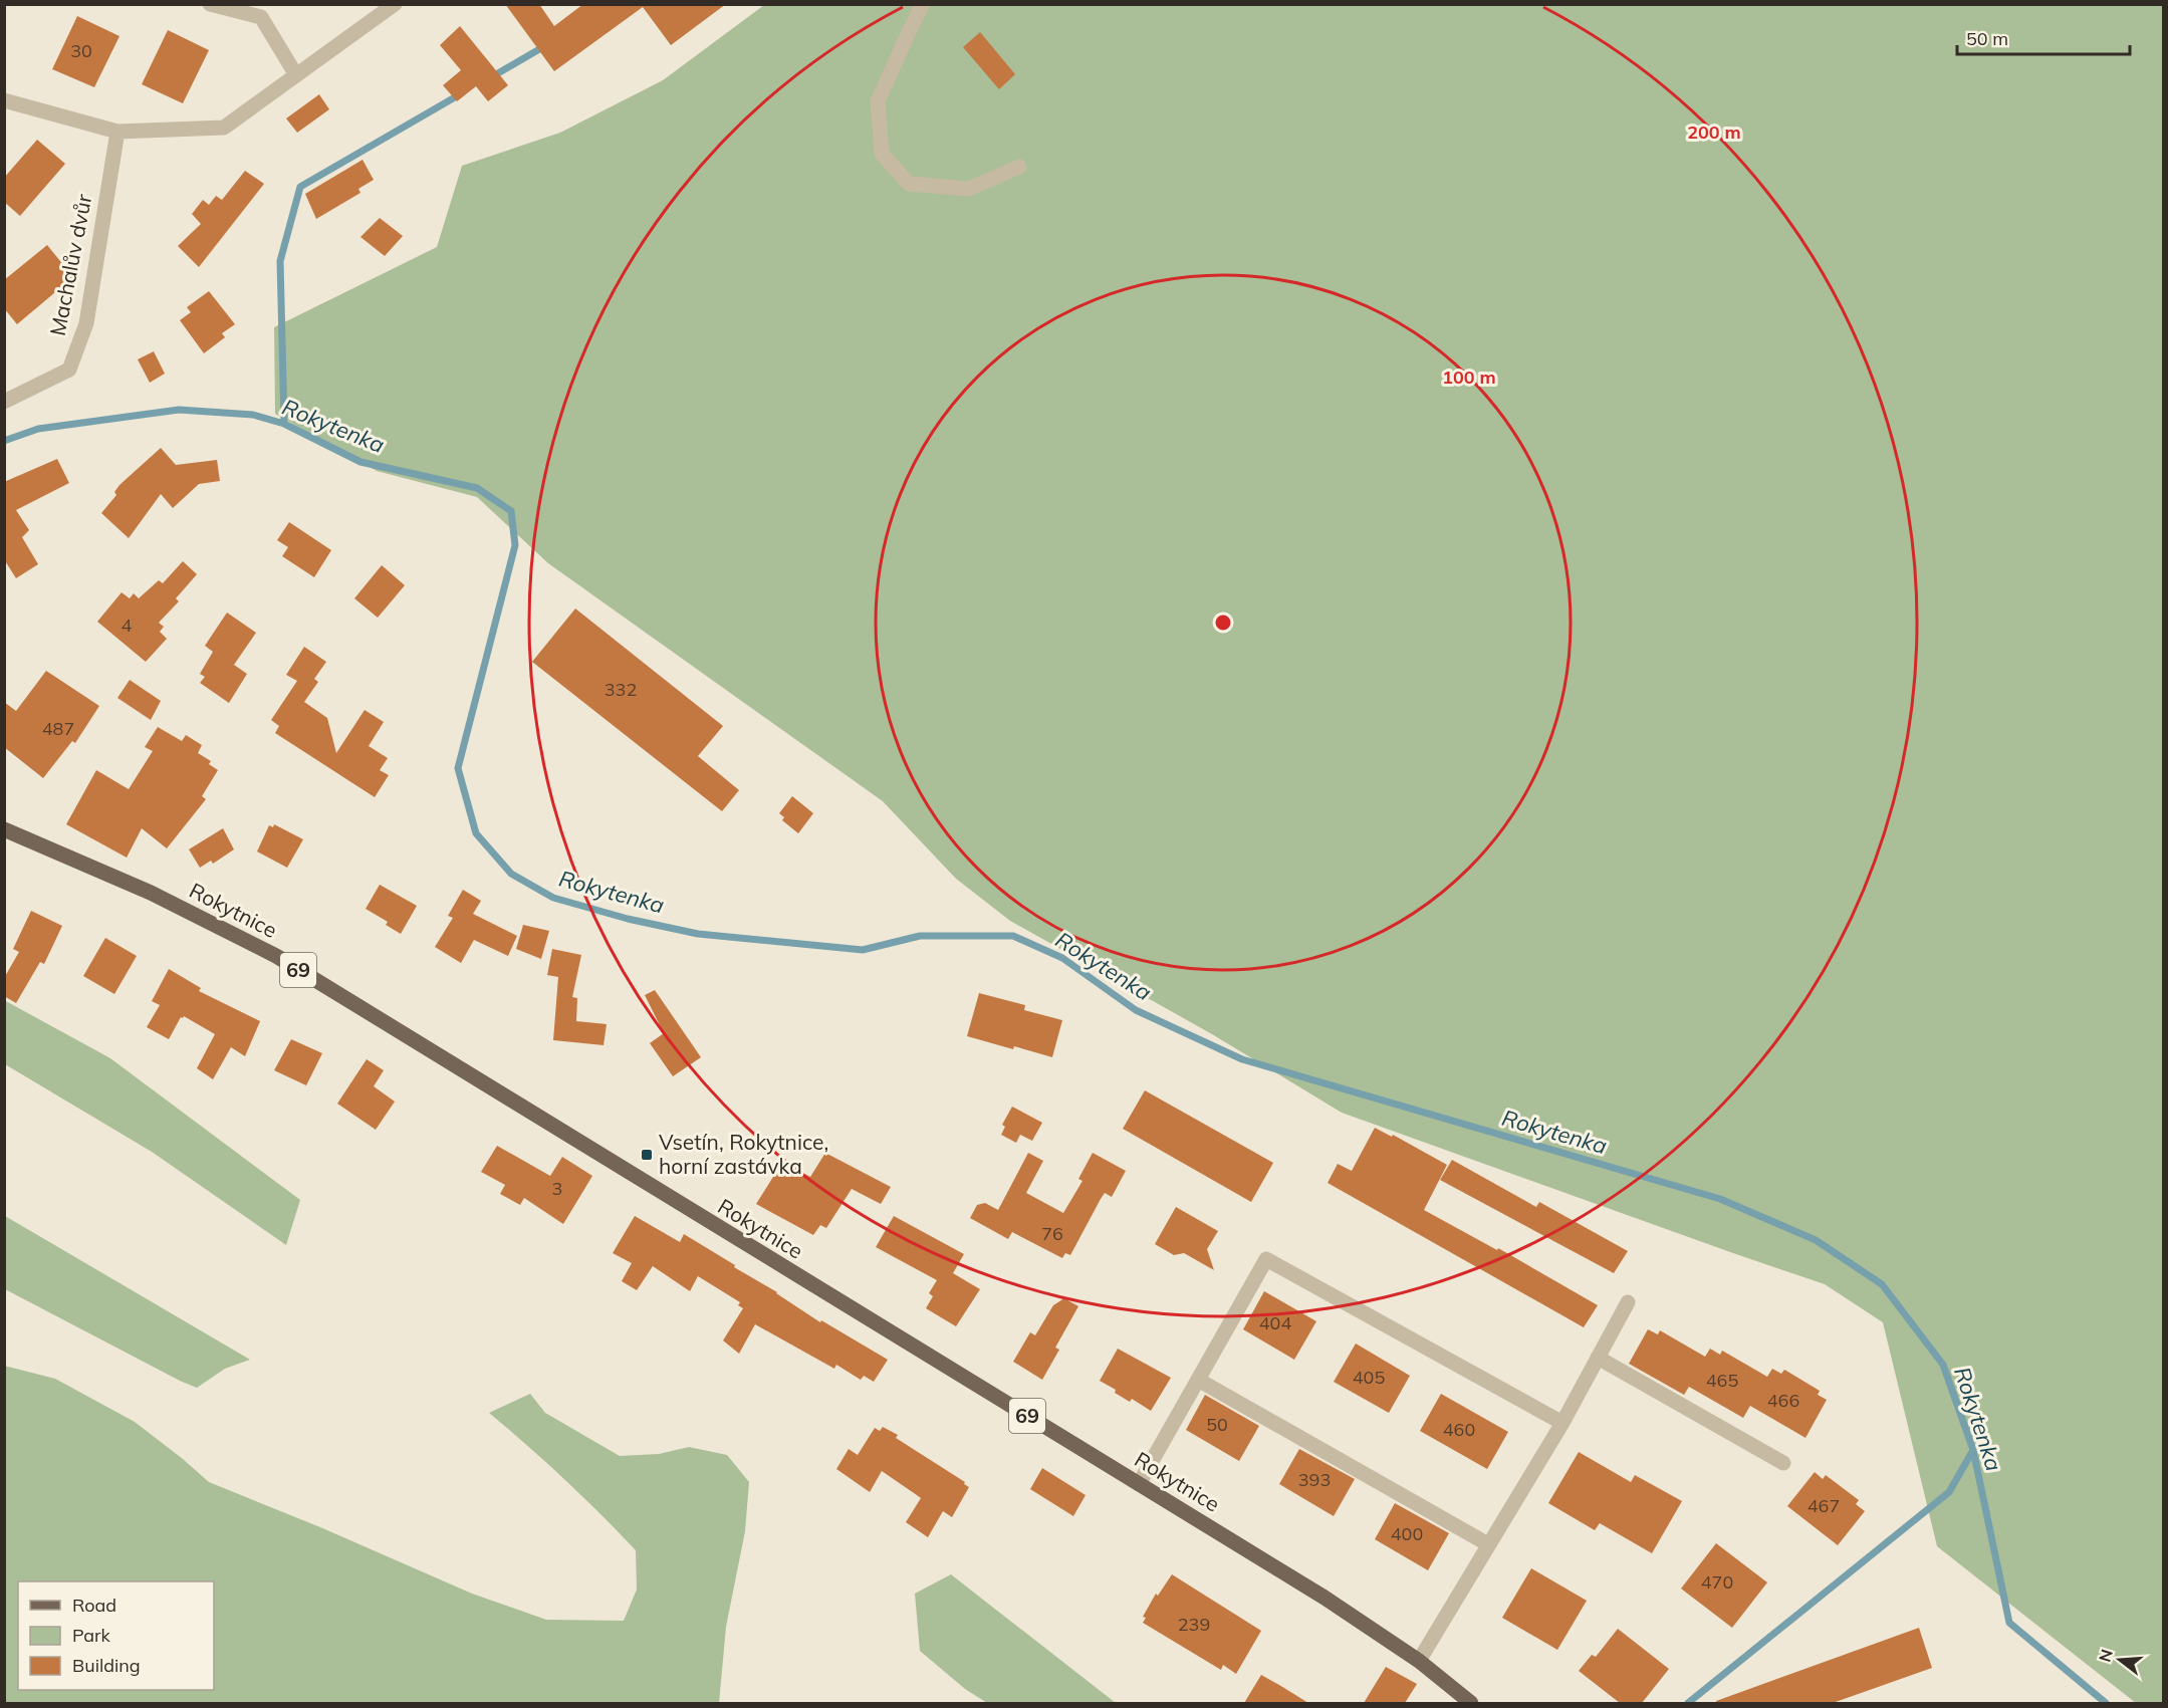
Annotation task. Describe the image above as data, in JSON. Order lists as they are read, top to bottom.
{
  "streets": {
    "main road": ["Rokytnice", "69"],
    "street": ["Machalův dvůr"]
  },
  "water": ["Rokytenka"],
  "places": {
    "transit": ["Vsetín, Rokytnice, horní zastávka"]
  },
  "house_numbers": [
    "30",
    "4",
    "332",
    "487",
    "3",
    "76",
    "404",
    "405",
    "465",
    "466",
    "50",
    "460",
    "393",
    "467",
    "400",
    "470",
    "239"
  ],
  "legend": ["Road", "Park", "Building"],
  "scale_bar": "50 m",
  "north": "left",
  "rings": ["200 m", "100 m"]
}
